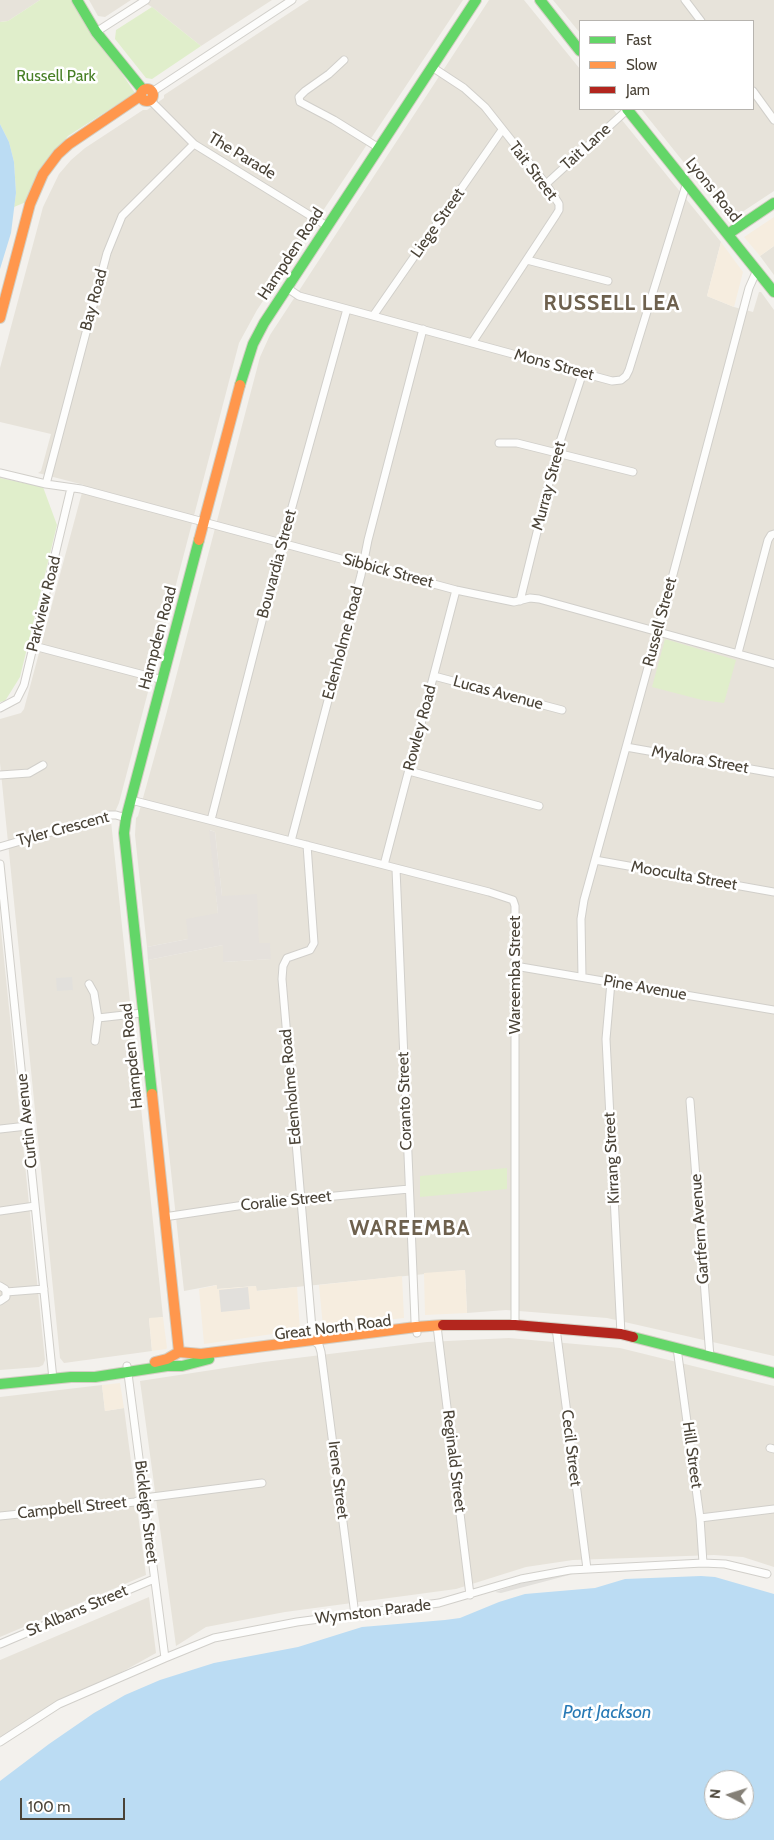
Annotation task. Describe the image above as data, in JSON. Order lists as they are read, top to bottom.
{
  "streets": {
    "main road": [
      "The Parade",
      "Lyons Road",
      "Hampden Road",
      "Great North Road"
    ],
    "street": [
      "Tait Lane",
      "Tait Street",
      "Liege Street",
      "Bay Road",
      "Mons Street",
      "Murray Street",
      "Bouvardia Street",
      "Sibbick Street",
      "Parkview Road",
      "Russell Street",
      "Edenholme Road",
      "Lucas Avenue",
      "Rowley Road",
      "Myalora Street",
      "Tyler Crescent",
      "Mooculta Street",
      "Wareemba Street",
      "Pine Avenue",
      "Coranto Street",
      "Curtin Avenue",
      "Kirrang Street",
      "Coralie Street",
      "Gartfern Avenue",
      "Cecil Street",
      "Hill Street",
      "Reginald Street",
      "Irene Street",
      "Campbell Street",
      "Bickleigh Street",
      "St Albans Street",
      "Wymston Parade"
    ]
  },
  "crossings": [
    ["Tait Lane", "Tait Street"],
    ["The Parade", "Hampden Road"],
    ["The Parade", "Bay Road"],
    ["Tait Street", "Liege Street"],
    ["Tait Street", "Hampden Road"],
    ["Tait Street", "Mons Street"],
    ["Lyons Road", "Mons Street"],
    ["Lyons Road", "Russell Street"],
    ["Liege Street", "Mons Street"],
    ["Hampden Road", "Mons Street"],
    ["Hampden Road", "Sibbick Street"],
    ["Hampden Road", "Tyler Crescent"],
    ["Hampden Road", "Wareemba Street"],
    ["Hampden Road", "Coralie Street"],
    ["Hampden Road", "Great North Road"],
    ["Bay Road", "Sibbick Street"],
    ["Mons Street", "Murray Street"],
    ["Mons Street", "Bouvardia Street"],
    ["Mons Street", "Edenholme Road"],
    ["Murray Street", "Sibbick Street"],
    ["Bouvardia Street", "Sibbick Street"],
    ["Bouvardia Street", "Wareemba Street"],
    ["Sibbick Street", "Parkview Road"],
    ["Sibbick Street", "Russell Street"],
    ["Sibbick Street", "Edenholme Road"],
    ["Sibbick Street", "Rowley Road"],
    ["Russell Street", "Myalora Street"],
    ["Russell Street", "Mooculta Street"],
    ["Russell Street", "Pine Avenue"],
    ["Edenholme Road", "Wareemba Street"],
    ["Edenholme Road", "Coralie Street"],
    ["Edenholme Road", "Great North Road"],
    ["Edenholme Road", "Irene Street"],
    ["Lucas Avenue", "Rowley Road"],
    ["Rowley Road", "Wareemba Street"],
    ["Wareemba Street", "Pine Avenue"],
    ["Wareemba Street", "Coranto Street"],
    ["Wareemba Street", "Great North Road"],
    ["Pine Avenue", "Kirrang Street"],
    ["Coranto Street", "Coralie Street"],
    ["Coranto Street", "Great North Road"],
    ["Curtin Avenue", "Great North Road"],
    ["Kirrang Street", "Great North Road"],
    ["Gartfern Avenue", "Great North Road"],
    ["Great North Road", "Cecil Street"],
    ["Great North Road", "Hill Street"],
    ["Great North Road", "Reginald Street"],
    ["Great North Road", "Irene Street"],
    ["Great North Road", "Bickleigh Street"],
    ["Cecil Street", "Wymston Parade"],
    ["Hill Street", "Wymston Parade"],
    ["Reginald Street", "Wymston Parade"],
    ["Irene Street", "Wymston Parade"],
    ["Campbell Street", "Bickleigh Street"],
    ["Bickleigh Street", "St Albans Street"],
    ["Bickleigh Street", "Wymston Parade"]
  ],
  "districts": ["RUSSELL LEA", "WAREEMBA"],
  "water": ["Port Jackson"],
  "parks": ["Russell Park"],
  "legend": ["Fast", "Slow", "Jam"],
  "scale_bar": "100 m",
  "north": "left"
}
